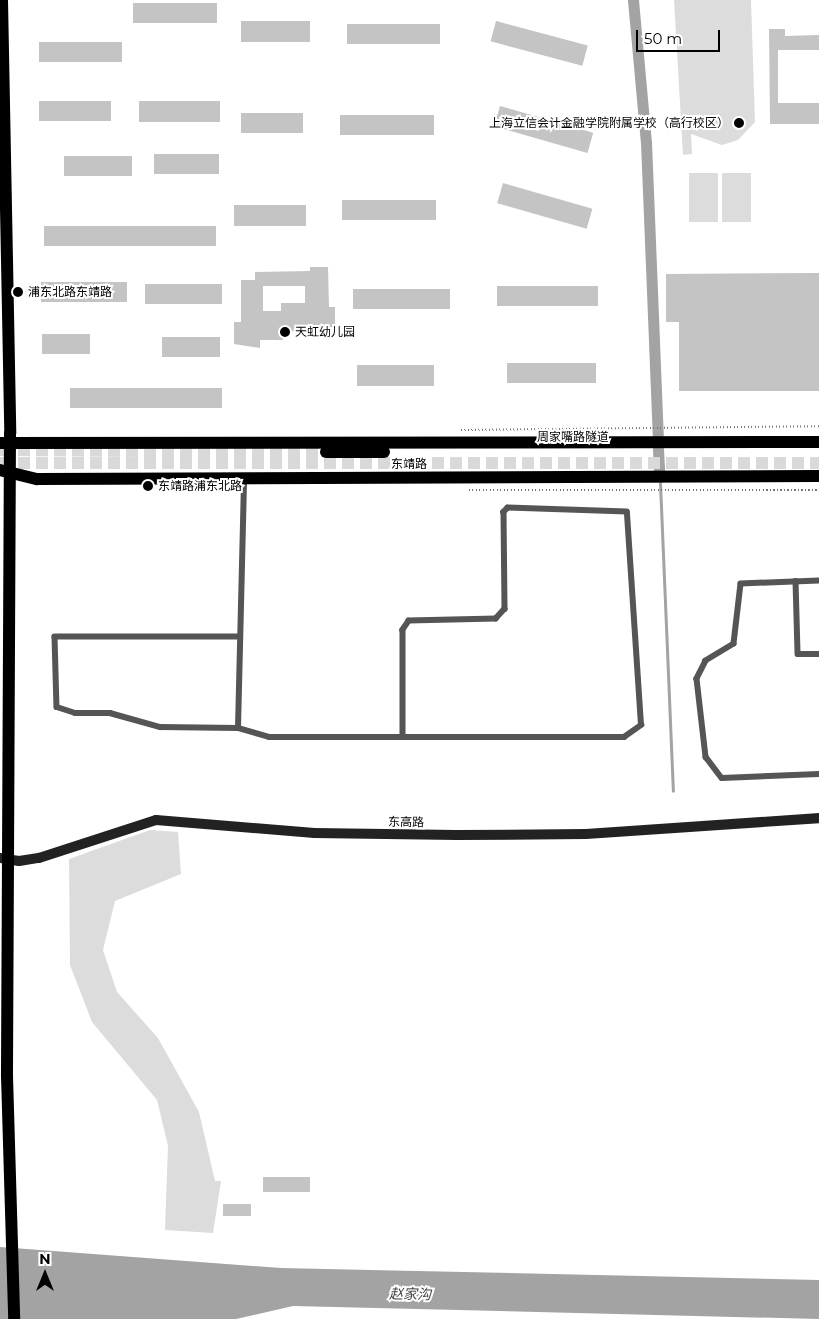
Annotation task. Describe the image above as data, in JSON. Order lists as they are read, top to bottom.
{
  "streets": {
    "main road": ["周家嘴路隧道", "东靖路"],
    "street": ["东高路"]
  },
  "water": ["赵家沟"],
  "places": [
    "上海立信会计金融学院附属学校（高行校区）",
    "浦东北路东靖路",
    "天虹幼儿园",
    "东靖路浦东北路"
  ],
  "scale_bar": "50 m",
  "north": "top"
}
